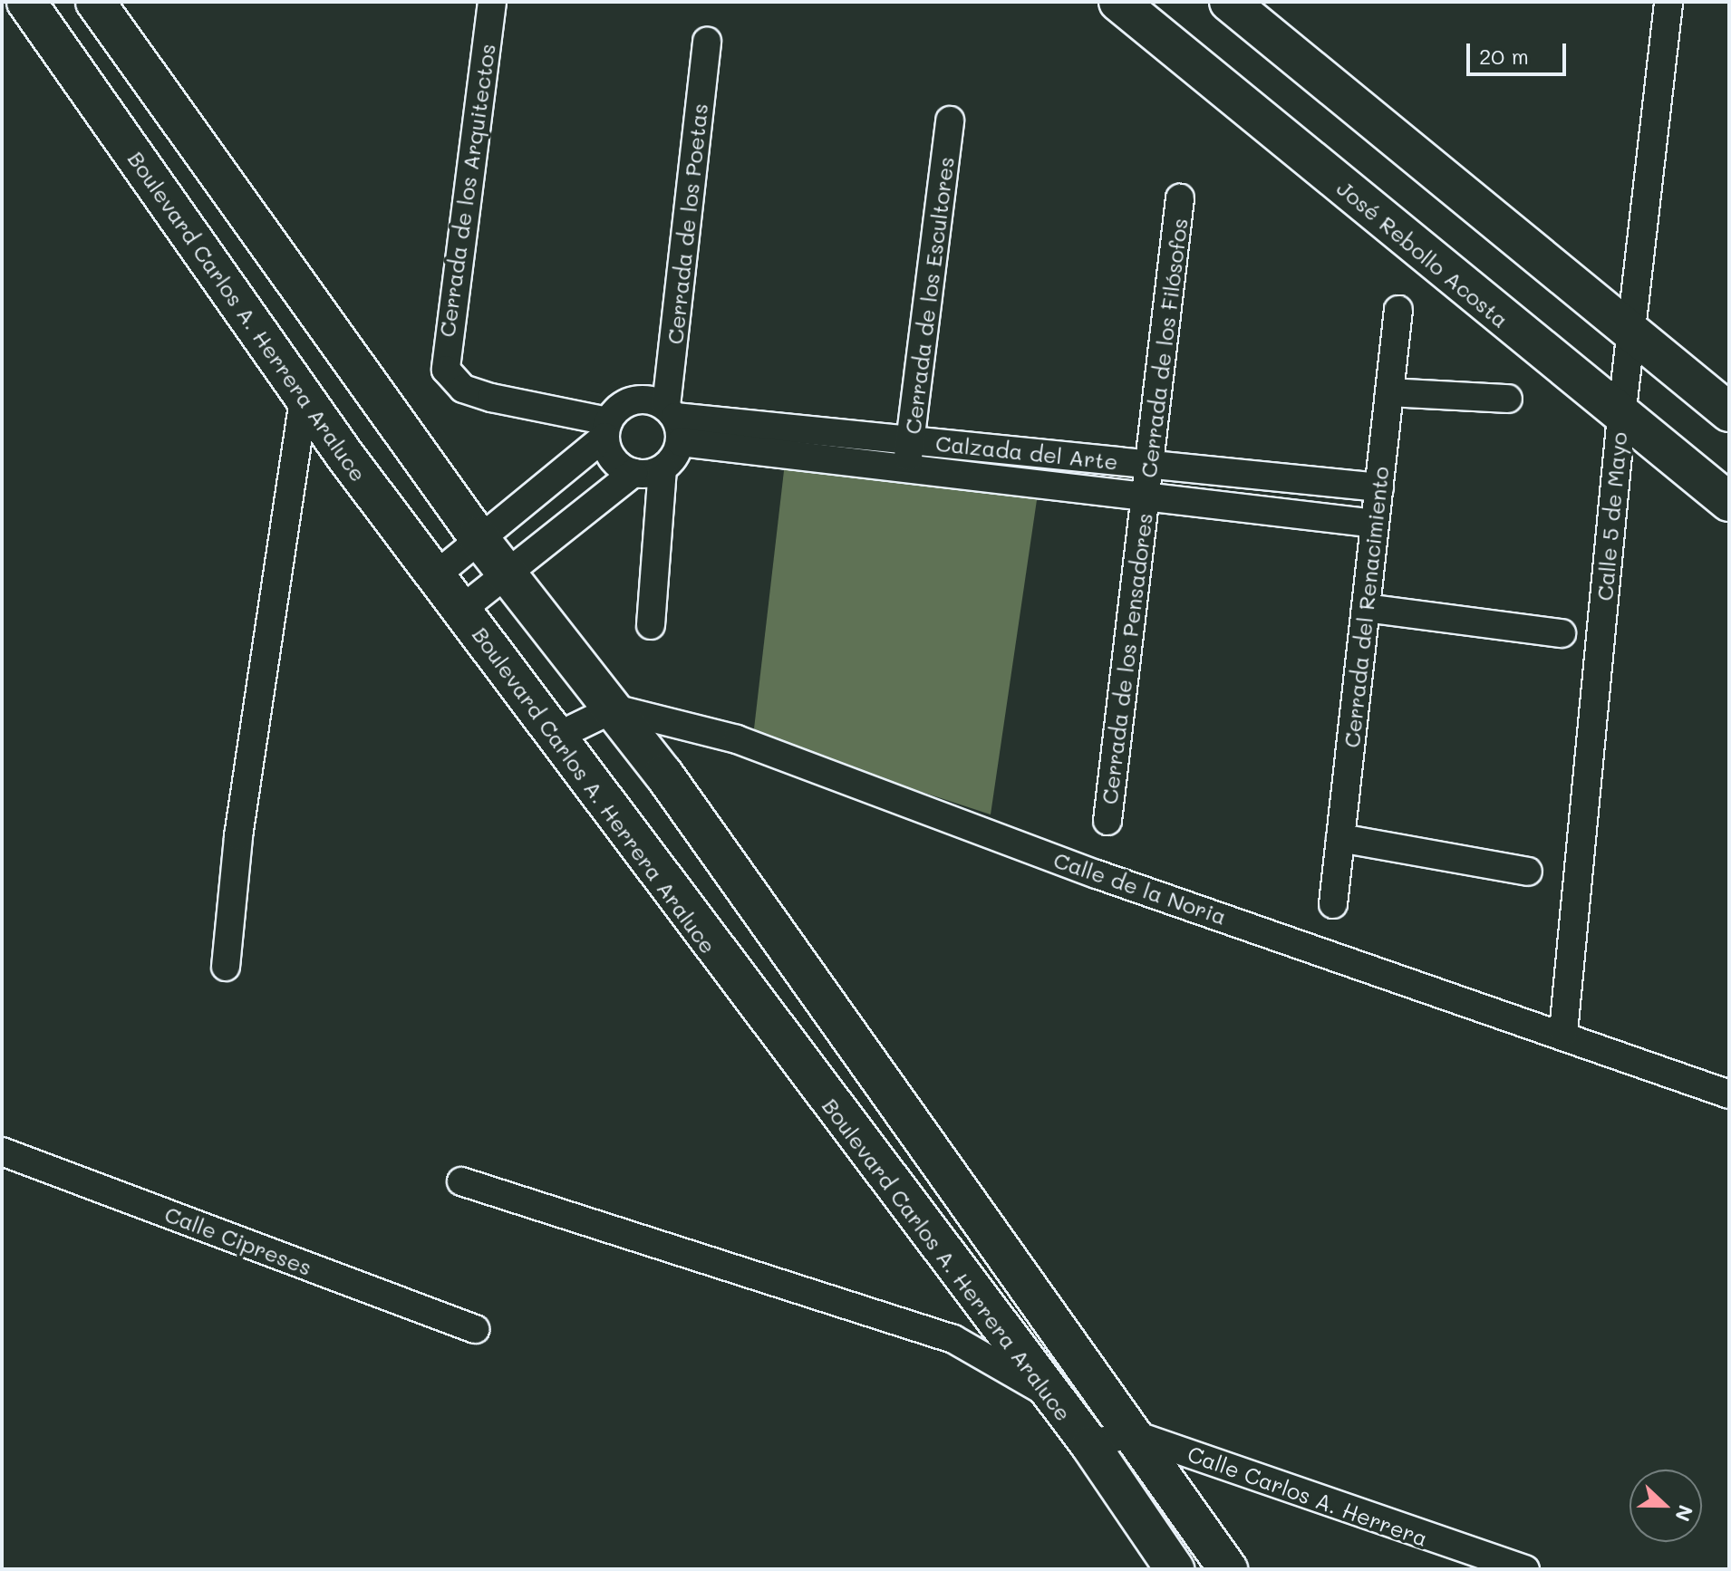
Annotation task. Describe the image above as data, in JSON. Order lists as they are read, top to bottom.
{
  "streets": {
    "main road": ["José Rebollo Acosta", "Boulevard Carlos A. Herrera Araluce"],
    "street": [
      "Cerrada de los Arquitectos",
      "Cerrada de los Poetas",
      "Cerrada de los Escultores",
      "Cerrada de los Filósofos",
      "Calzada del Arte",
      "Calle 5 de Mayo",
      "Cerrada del Renacimiento",
      "Cerrada de los Pensadores",
      "Calle de la Noria",
      "Calle Cipreses",
      "Calle Carlos A. Herrera"
    ]
  },
  "crossings": [
    ["Cerrada de los Arquitectos", "Cerrada de los Poetas"],
    ["Cerrada de los Arquitectos", "Calzada del Arte"],
    ["Cerrada de los Poetas", "Calzada del Arte"],
    ["José Rebollo Acosta", "Calle 5 de Mayo"],
    ["Cerrada de los Escultores", "Calzada del Arte"],
    ["Boulevard Carlos A. Herrera Araluce", "Calle de la Noria"],
    ["Boulevard Carlos A. Herrera Araluce", "Calle Carlos A. Herrera"],
    ["Cerrada de los Filósofos", "Calzada del Arte"],
    ["Cerrada de los Filósofos", "Cerrada de los Pensadores"],
    ["Calzada del Arte", "Cerrada del Renacimiento"],
    ["Calzada del Arte", "Cerrada de los Pensadores"],
    ["Calle 5 de Mayo", "Calle de la Noria"]
  ],
  "scale_bar": "20 m",
  "north": "right"
}
